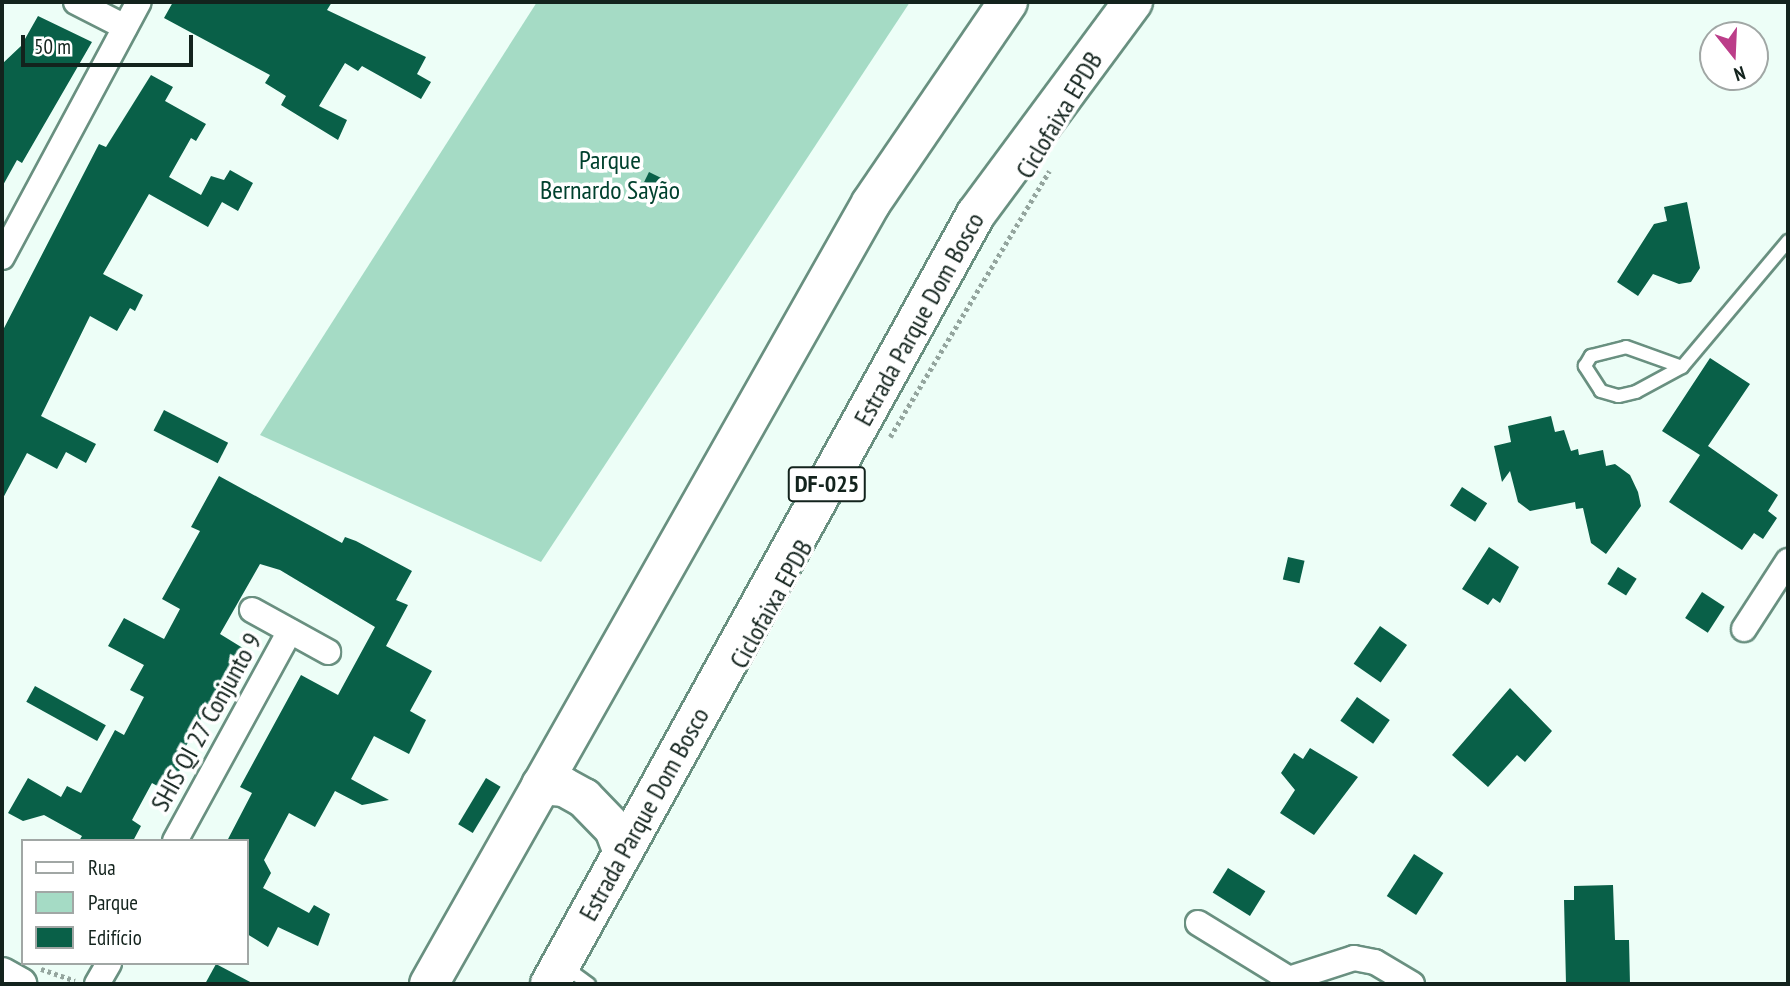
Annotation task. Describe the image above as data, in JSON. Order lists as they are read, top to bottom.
{
  "streets": {
    "main road": ["Estrada Parque Dom Bosco", "DF-025"],
    "street": ["SHIS QI 27 Conjunto 9"],
    "path": ["Ciclofaixa EPDB"]
  },
  "parks": ["Parque Bernardo Sayão"],
  "legend": ["Rua", "Parque", "Edifício"],
  "scale_bar": "50 m",
  "north": "bottom"
}
